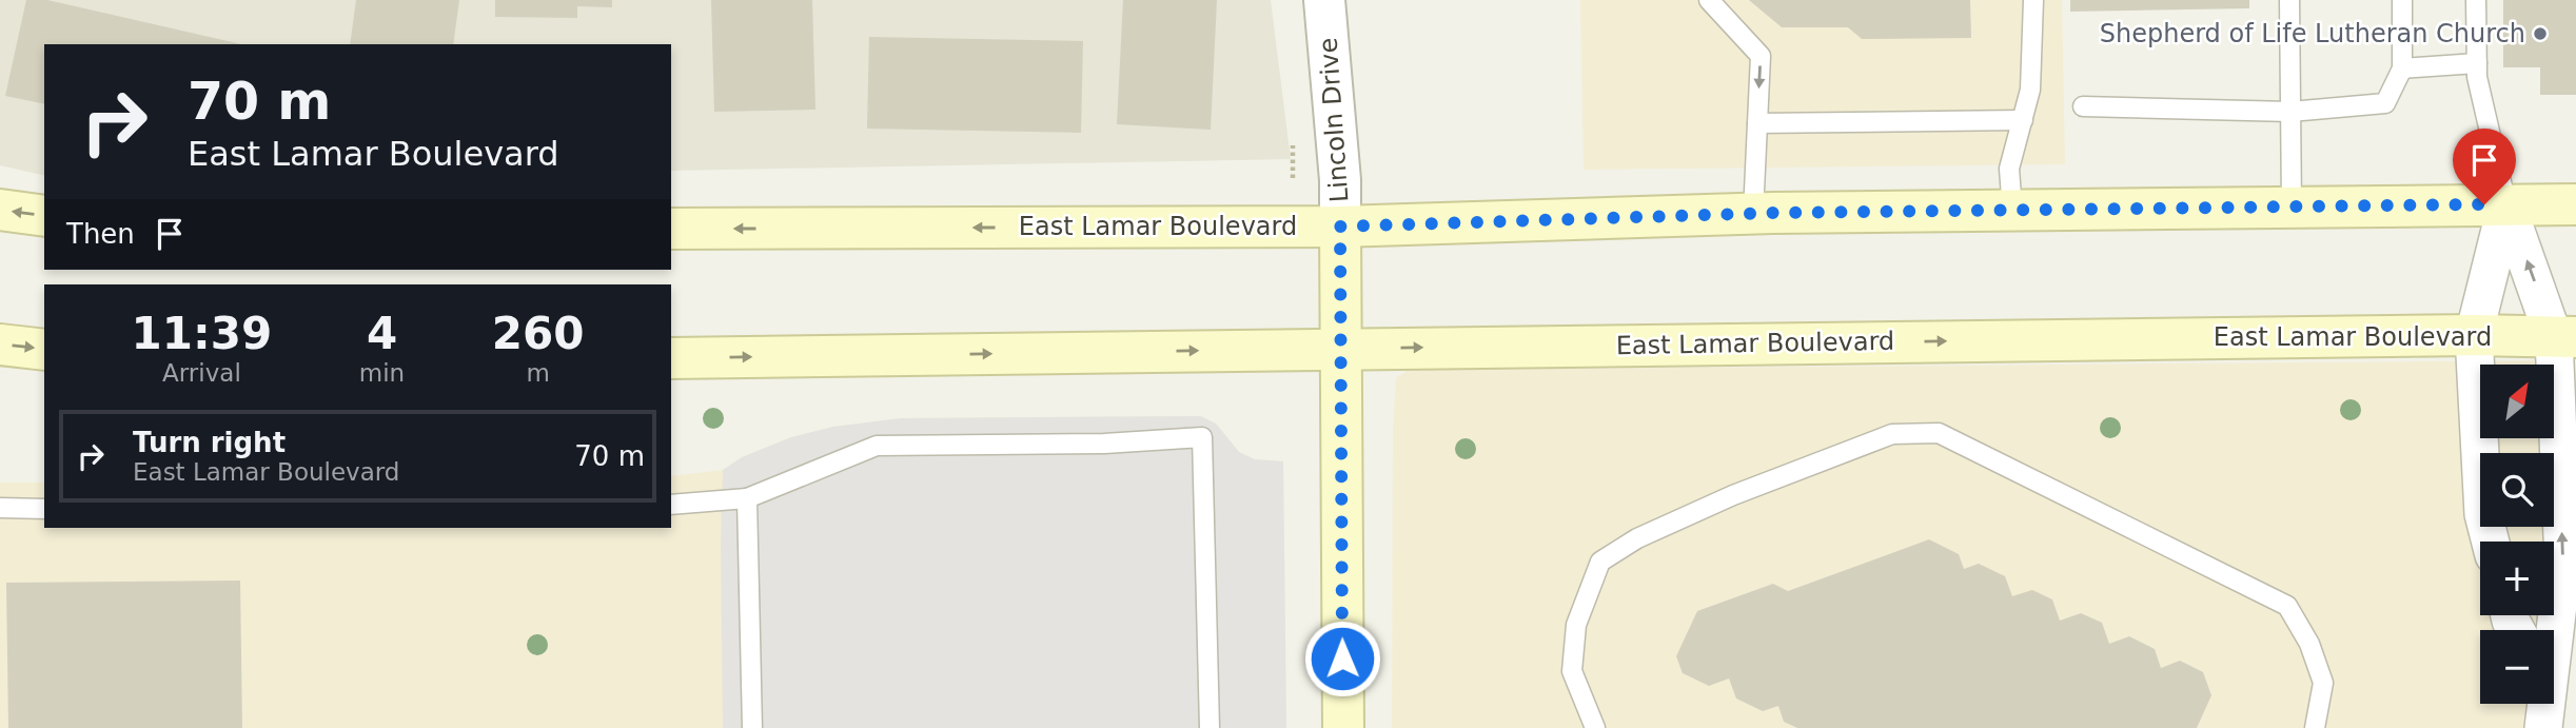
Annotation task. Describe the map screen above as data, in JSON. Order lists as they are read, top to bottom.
{
  "streets": {
    "main road": ["Lincoln Drive", "East Lamar Boulevard"]
  },
  "crossings": [
    ["Lincoln Drive", "East Lamar Boulevard"]
  ],
  "places": ["Shepherd of Life Lutheran Church"],
  "north": "top right",
  "page": {
    "turn": ["70 m", "East Lamar Boulevard"],
    "then": "Then",
    "eta": [
      "11:39",
      "Arrival",
      "4",
      "min",
      "260",
      "m"
    ],
    "map_buttons": ["+", "−"],
    "list": [
      {
        "name": "Turn right",
        "note": "East Lamar Boulevard",
        "value": "70 m"
      }
    ]
  }
}
